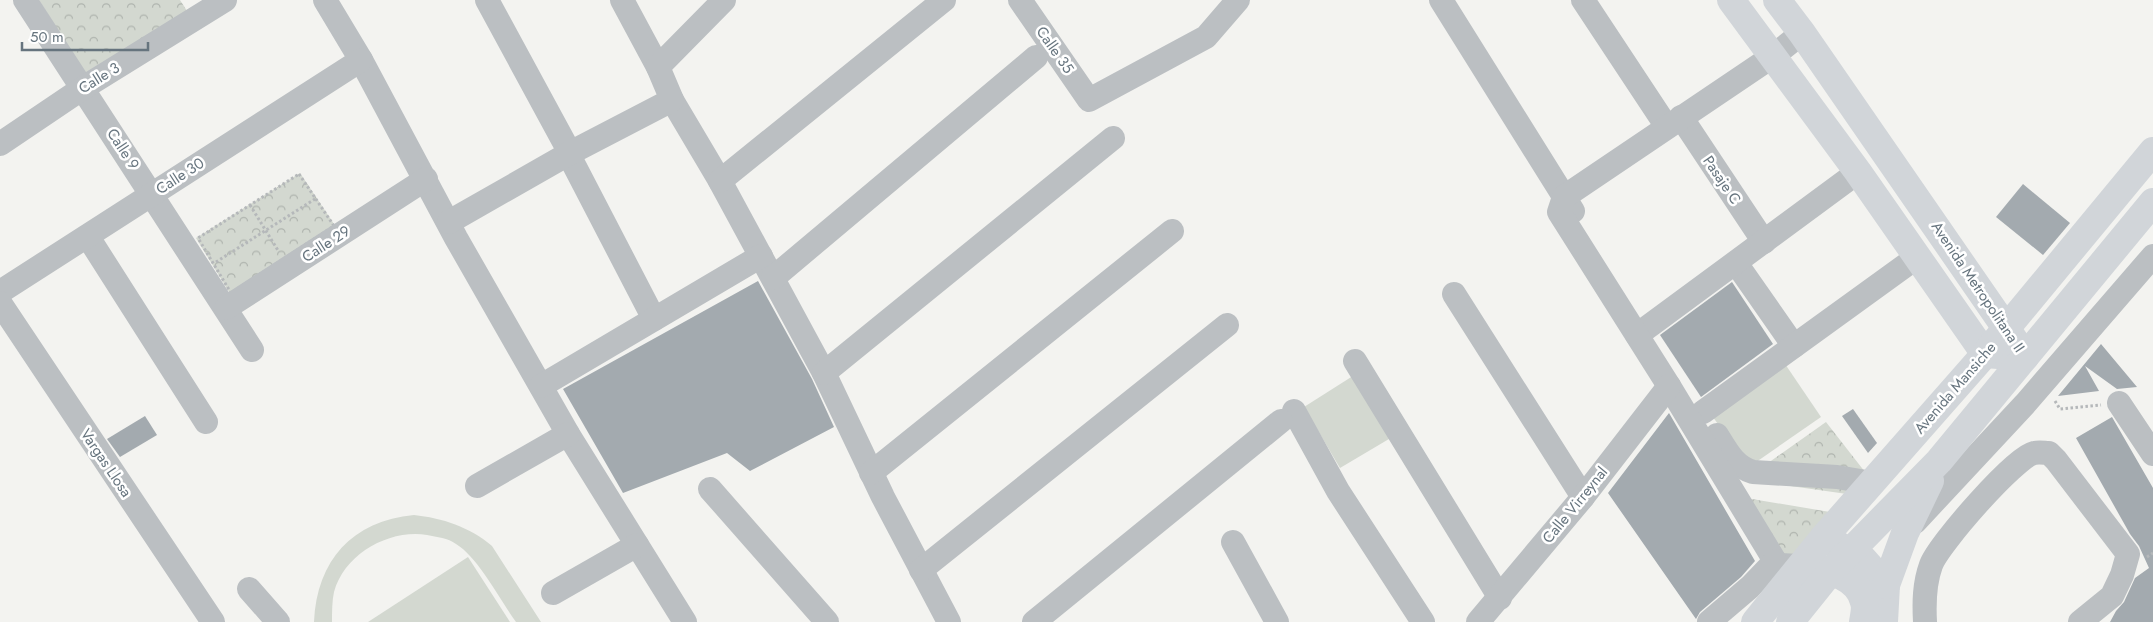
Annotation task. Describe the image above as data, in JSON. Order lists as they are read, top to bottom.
{
  "streets": {
    "main road": ["Avenida Metropolitana II", "Avenida Mansiche"],
    "street": [
      "Calle 35",
      "Calle 3",
      "Calle 9",
      "Calle 30",
      "Pasaje C",
      "Calle 29",
      "Vargas Llosa",
      "Calle Virreynal"
    ]
  },
  "crossings": [
    ["Calle 3", "Calle 9"],
    ["Calle 9", "Calle 30"],
    ["Calle 9", "Calle 29"],
    ["Avenida Metropolitana II", "Avenida Mansiche"]
  ],
  "scale_bar": "50 m"
}
